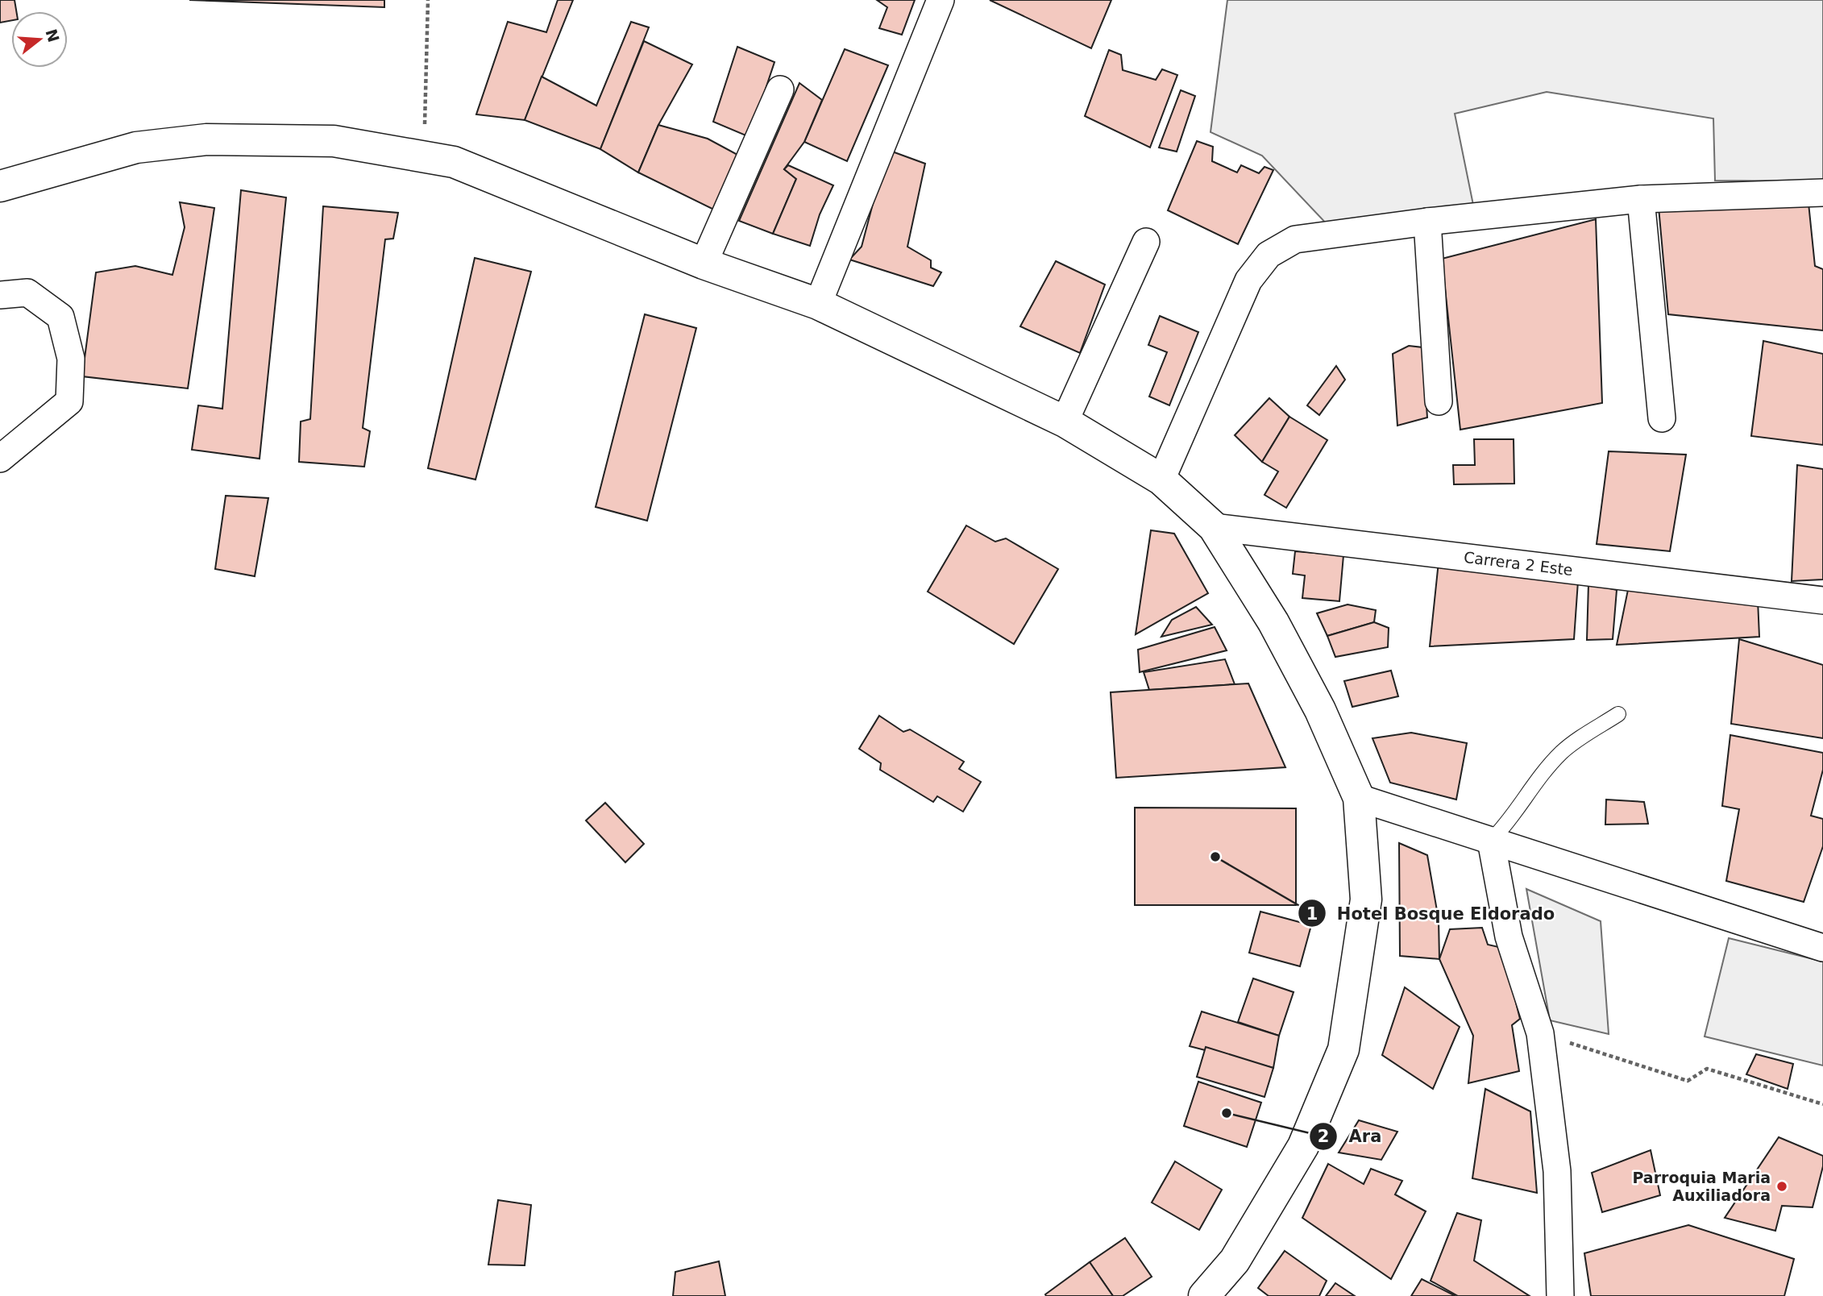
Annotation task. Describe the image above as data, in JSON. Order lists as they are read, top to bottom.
{
  "streets": {
    "street": ["Carrera 2 Este"]
  },
  "places": ["Hotel Bosque Eldorado", "Ara", "Parroquia Maria Auxiliadora"],
  "north": "right"
}
